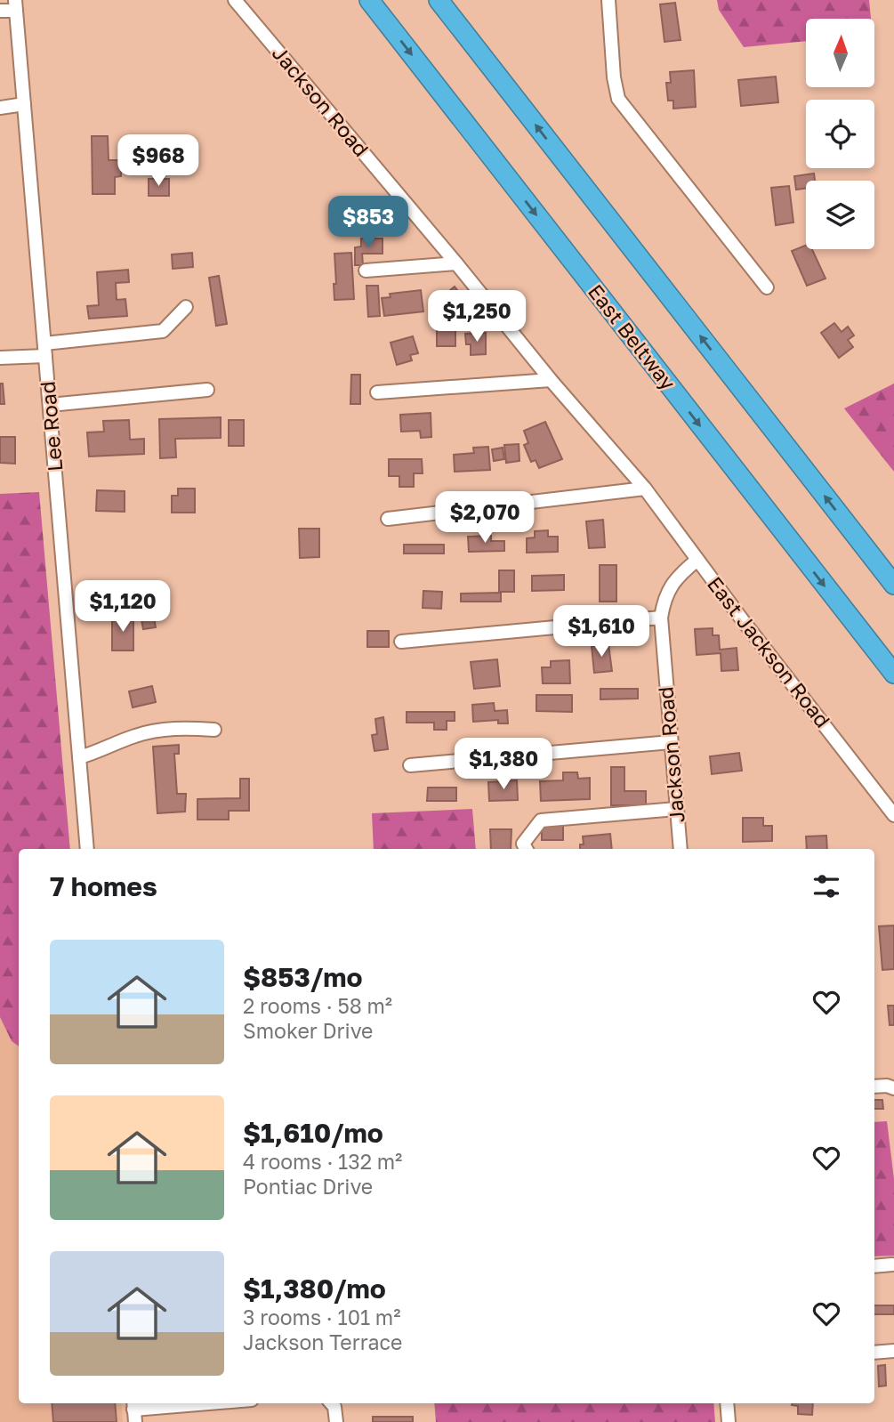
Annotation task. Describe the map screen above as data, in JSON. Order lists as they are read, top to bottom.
{
  "streets": {
    "highway": ["East Beltway"],
    "street": ["Jackson Road", "Lee Road", "East Jackson Road"]
  },
  "crossings": [
    ["Jackson Road", "East Jackson Road"]
  ],
  "north": "top",
  "page": {
    "price": [
      "$968",
      "$853",
      "$1,250",
      "$2,070",
      "$1,120",
      "$1,610",
      "$1,380"
    ],
    "heading": "7 homes",
    "list": [
      {
        "name": "$853/mo",
        "note": "2 rooms · 58 m² · Smoker Drive"
      },
      {
        "name": "$1,610/mo",
        "note": "4 rooms · 132 m² · Pontiac Drive"
      },
      {
        "name": "$1,380/mo",
        "note": "3 rooms · 101 m² · Jackson Terrace"
      }
    ]
  }
}
